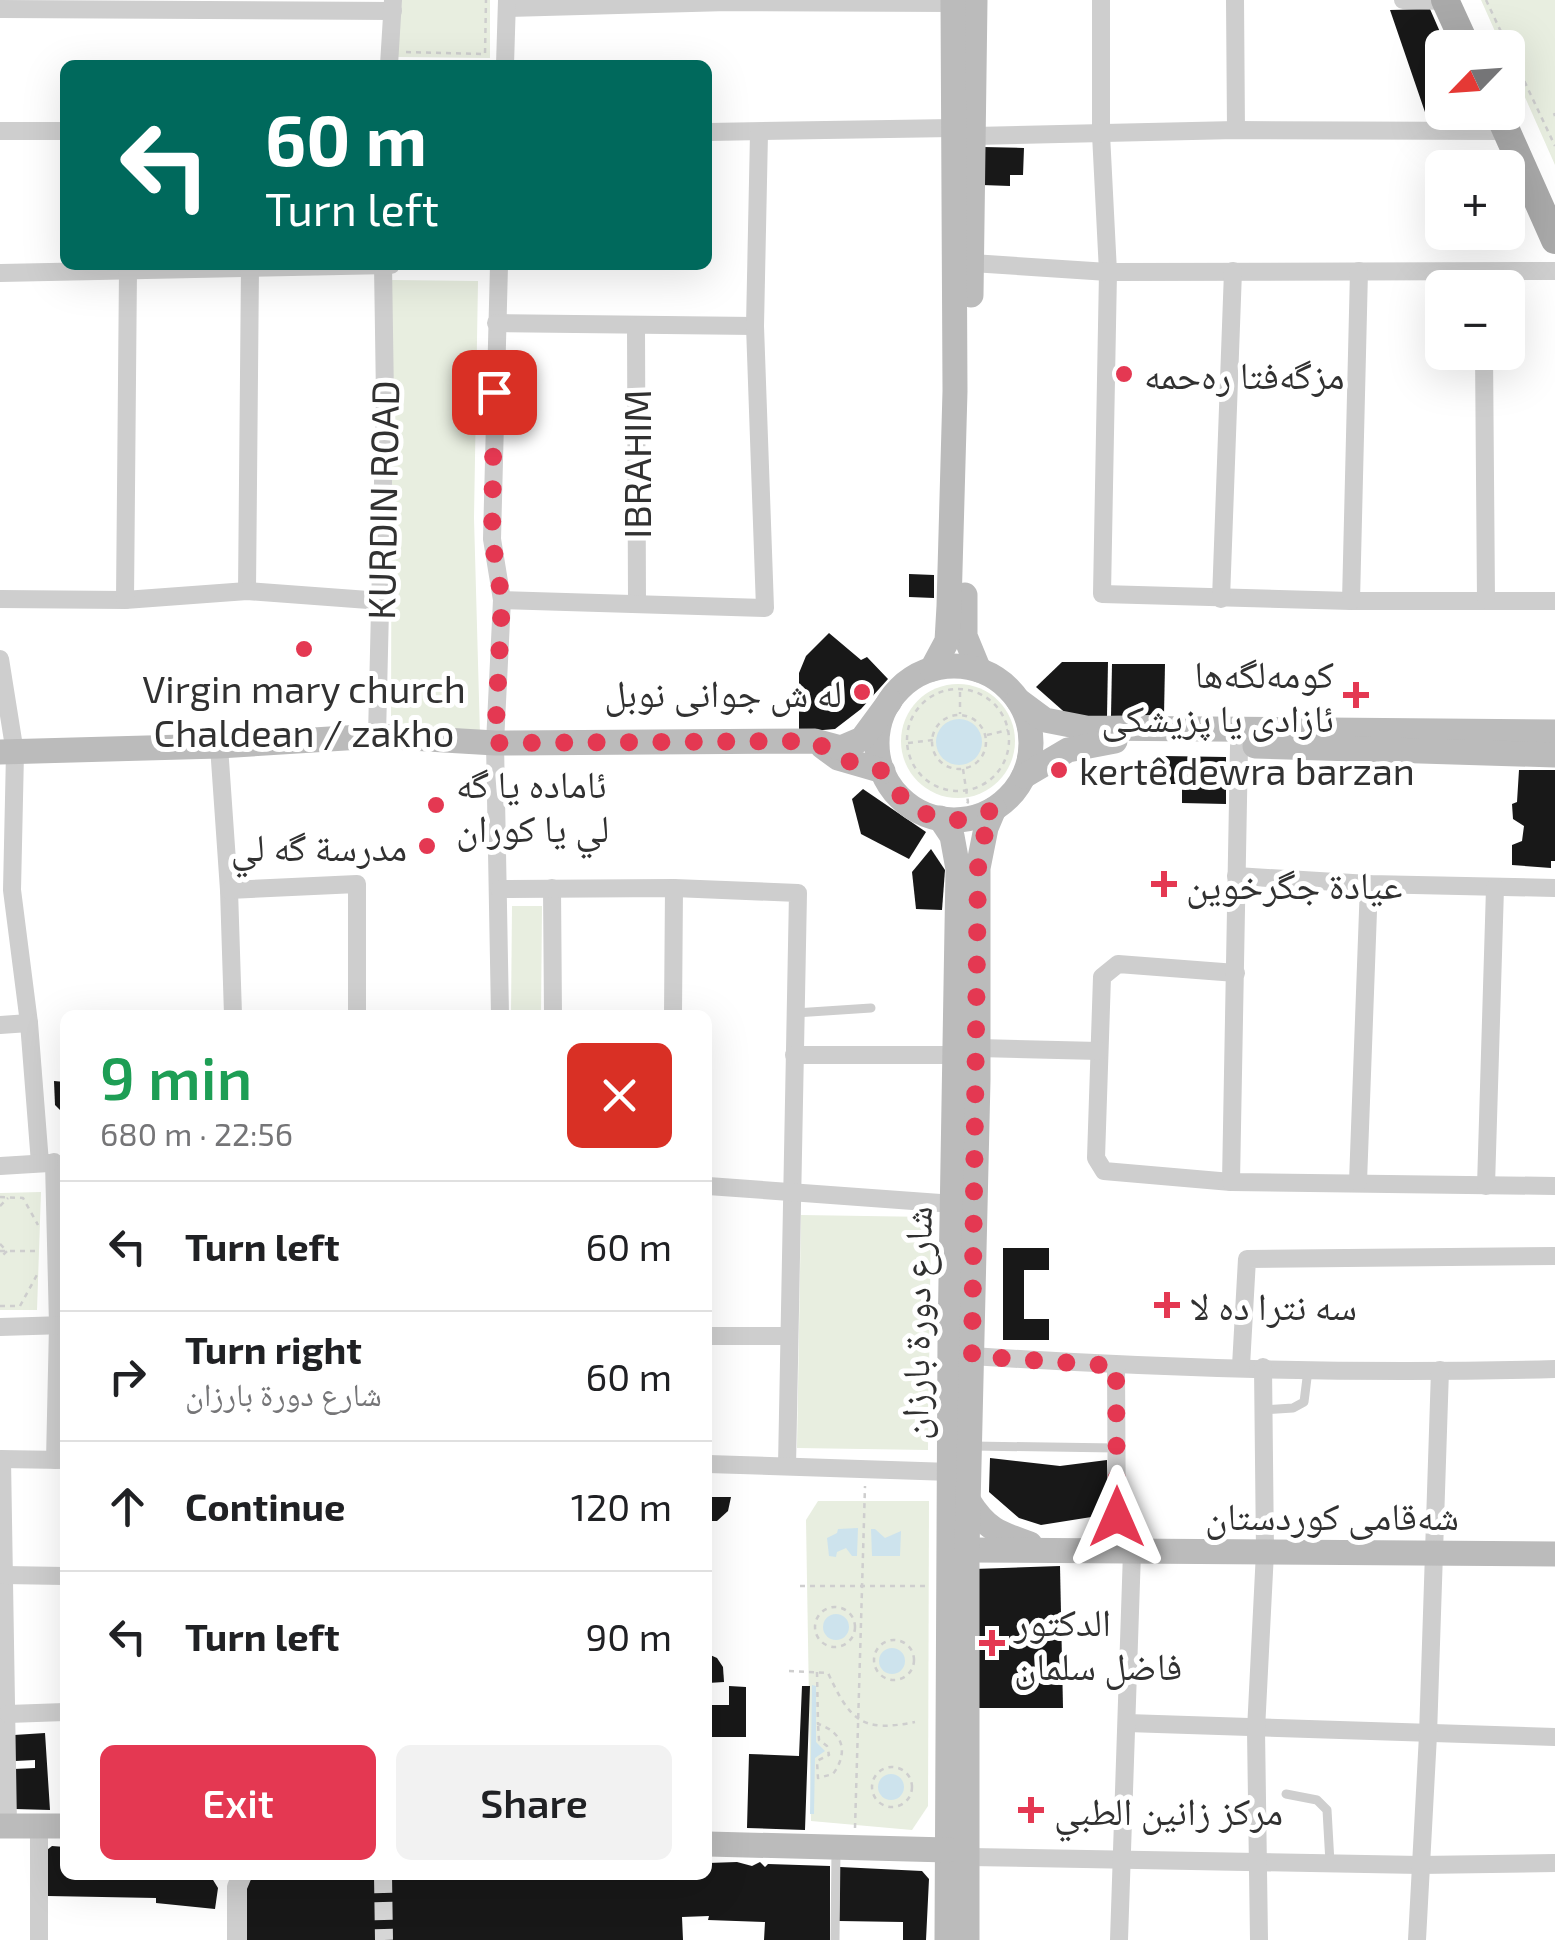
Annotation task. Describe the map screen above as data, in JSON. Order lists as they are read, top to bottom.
{
  "streets": {
    "main road": ["شارع دورة بارزان", "شەقامی کوردستان"],
    "street": ["IBRAHIM", "KURDIN ROAD"]
  },
  "crossings": [
    ["شارع دورة بارزان", "شەقامی کوردستان"]
  ],
  "places": {
    "other": [
      "مزگەفتا رەحمە",
      "Virgin mary church Chaldean / zakho",
      "له ش جوانى نوبل",
      "kertê dewra barzan",
      "ئاماده يا گه لي يا كوران",
      "مدرسة گه لي"
    ],
    "health": [
      "کومەلگەھا ئازادی یا پزیشکی",
      "عيادة جگرخوين",
      "سه نترا ده لا",
      "الدكتور فاضل سلمان",
      "مركز زانين الطبي"
    ]
  },
  "north": "bottom left",
  "page": {
    "map_buttons": ["+", "−"],
    "turn": ["60 m", "Turn left"],
    "heading": ["9 min", "680 m · 22:56"],
    "list": [
      {
        "name": "Turn left",
        "value": "60 m"
      },
      {
        "name": "Turn right",
        "note": "شارع دورة بارزان",
        "value": "60 m"
      },
      {
        "name": "Continue",
        "value": "120 m"
      },
      {
        "name": "Turn left",
        "value": "90 m"
      }
    ],
    "buttons": ["Exit", "Share"]
  }
}
